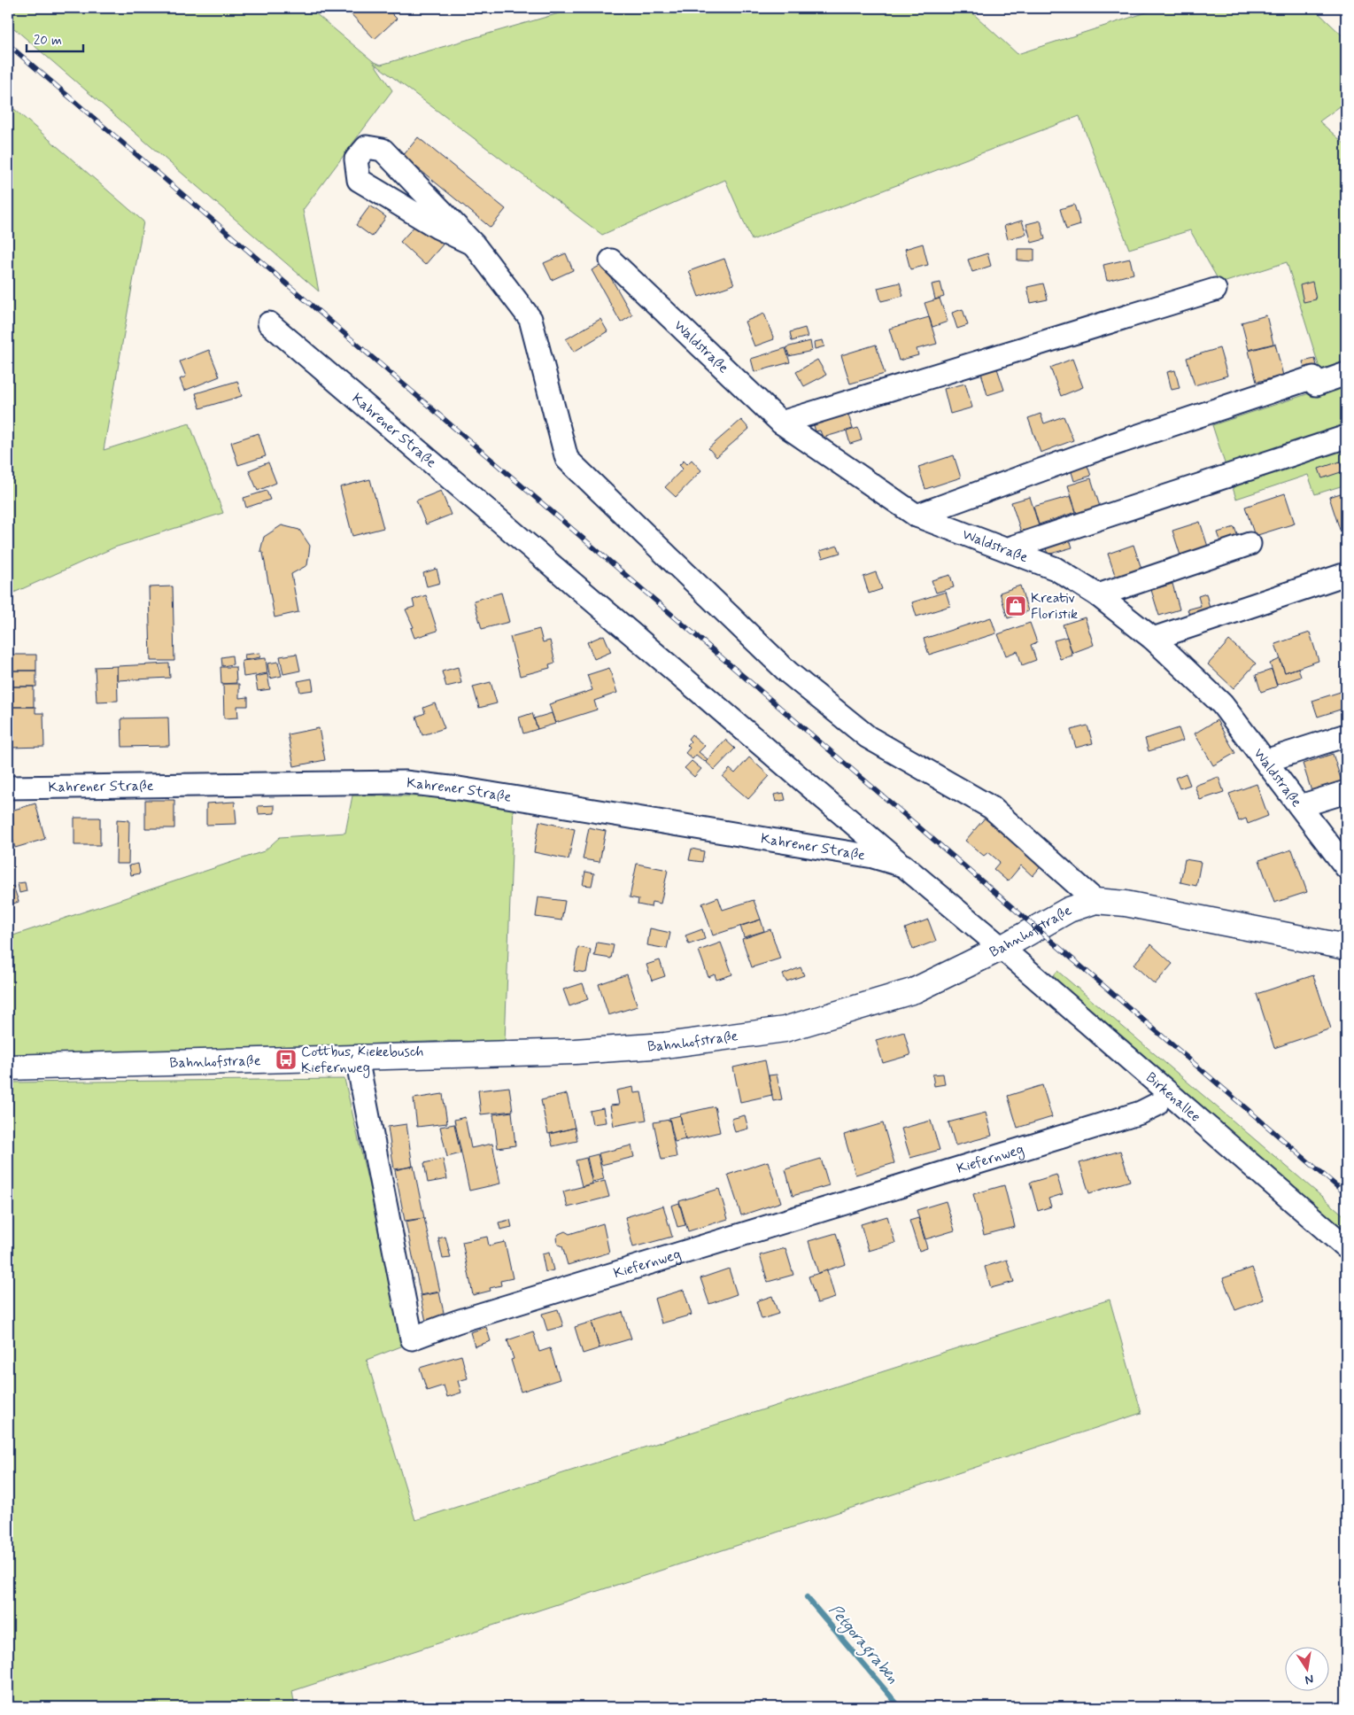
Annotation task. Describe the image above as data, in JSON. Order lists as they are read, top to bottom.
{
  "streets": {
    "main road": ["Bahnhofstraße"],
    "street": [
      "Waldstraße",
      "Kahrener Straße",
      "Birkenallee",
      "Kiefernweg"
    ]
  },
  "crossings": [
    ["Kahrener Straße", "Bahnhofstraße"],
    ["Kahrener Straße", "Birkenallee"],
    ["Bahnhofstraße", "Birkenallee"],
    ["Bahnhofstraße", "Kiefernweg"]
  ],
  "water": ["Petgoragraben"],
  "places": {
    "shop": ["Kreativ Floristik"],
    "bus stop": ["Cottbus, Kiekebusch Kiefernweg"]
  },
  "scale_bar": "20 m",
  "north": "bottom"
}
